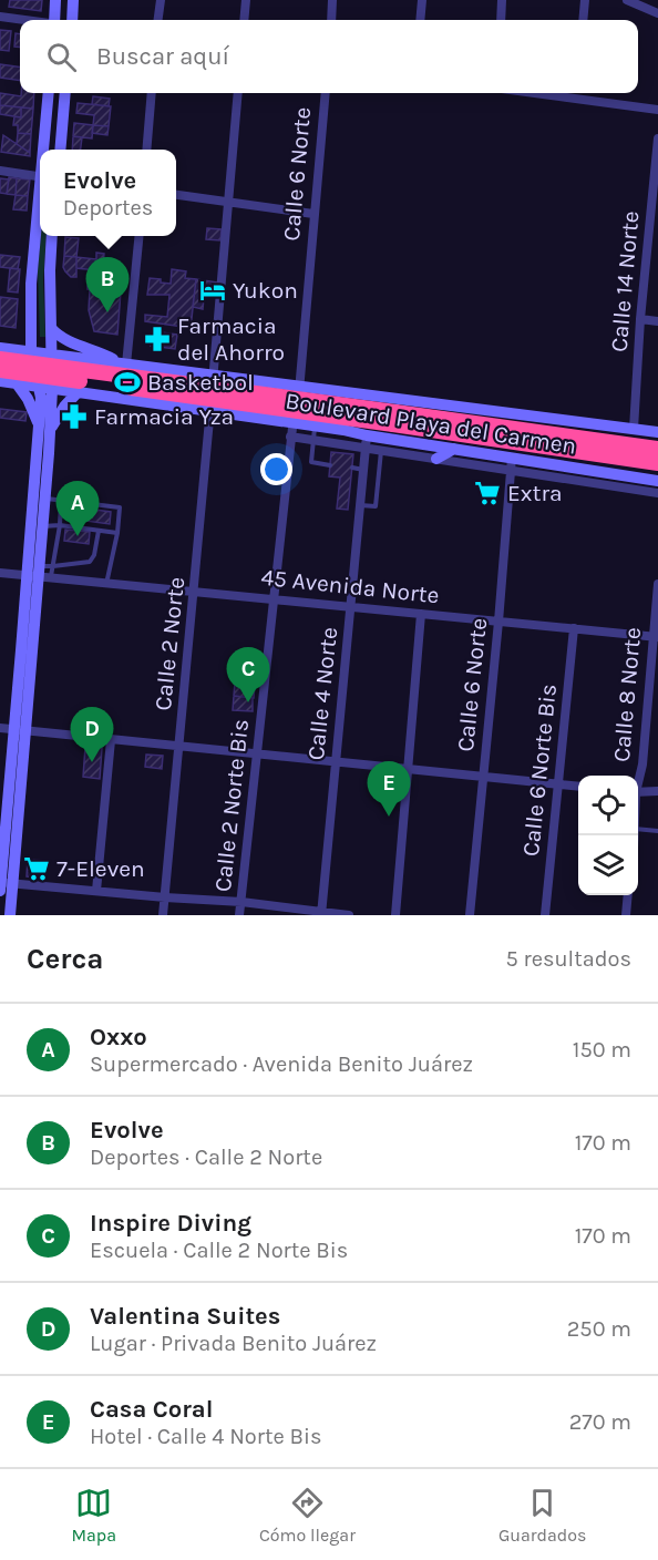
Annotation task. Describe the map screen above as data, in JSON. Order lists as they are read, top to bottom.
{
  "streets": {
    "main road": ["Boulevard Playa del Carmen"],
    "street": [
      "Calle 6 Norte",
      "Calle 14 Norte",
      "45 Avenida Norte",
      "Calle 2 Norte",
      "Calle 4 Norte",
      "Calle 8 Norte",
      "Calle 6 Norte Bis",
      "Calle 2 Norte Bis"
    ]
  },
  "crossings": [
    ["Calle 6 Norte", "Boulevard Playa del Carmen"],
    ["Calle 6 Norte", "45 Avenida Norte"],
    ["Calle 6 Norte", "Calle 2 Norte Bis"],
    ["Calle 14 Norte", "Boulevard Playa del Carmen"],
    ["Boulevard Playa del Carmen", "Calle 2 Norte"],
    ["Boulevard Playa del Carmen", "Calle 4 Norte"],
    ["Boulevard Playa del Carmen", "Calle 2 Norte Bis"],
    ["45 Avenida Norte", "Calle 2 Norte"],
    ["45 Avenida Norte", "Calle 4 Norte"],
    ["45 Avenida Norte", "Calle 8 Norte"],
    ["45 Avenida Norte", "Calle 6 Norte Bis"],
    ["45 Avenida Norte", "Calle 2 Norte Bis"]
  ],
  "places": {
    "hotel": ["Yukon"],
    "pharmacy": ["Farmacia del Ahorro", "Farmacia Yza"],
    "sports": ["Basketbol"],
    "supermarket": ["Extra", "7-Eleven"]
  },
  "page": {
    "search": "Buscar aquí",
    "popup": ["Evolve", "Deportes"],
    "pins": [
      "B",
      "A",
      "C",
      "D",
      "E"
    ],
    "heading": ["Cerca", "5 resultados"],
    "list": [
      {
        "mark": "A",
        "name": "Oxxo",
        "note": "Supermercado · Avenida Benito Juárez",
        "value": "150 m"
      },
      {
        "mark": "B",
        "name": "Evolve",
        "note": "Deportes · Calle 2 Norte",
        "value": "170 m"
      },
      {
        "mark": "C",
        "name": "Inspire Diving",
        "note": "Escuela · Calle 2 Norte Bis",
        "value": "170 m"
      },
      {
        "mark": "D",
        "name": "Valentina Suites",
        "note": "Lugar · Privada Benito Juárez",
        "value": "250 m"
      },
      {
        "mark": "E",
        "name": "Casa Coral",
        "note": "Hotel · Calle 4 Norte Bis",
        "value": "270 m"
      }
    ],
    "nav": ["Mapa", "Cómo llegar", "Guardados"]
  }
}
